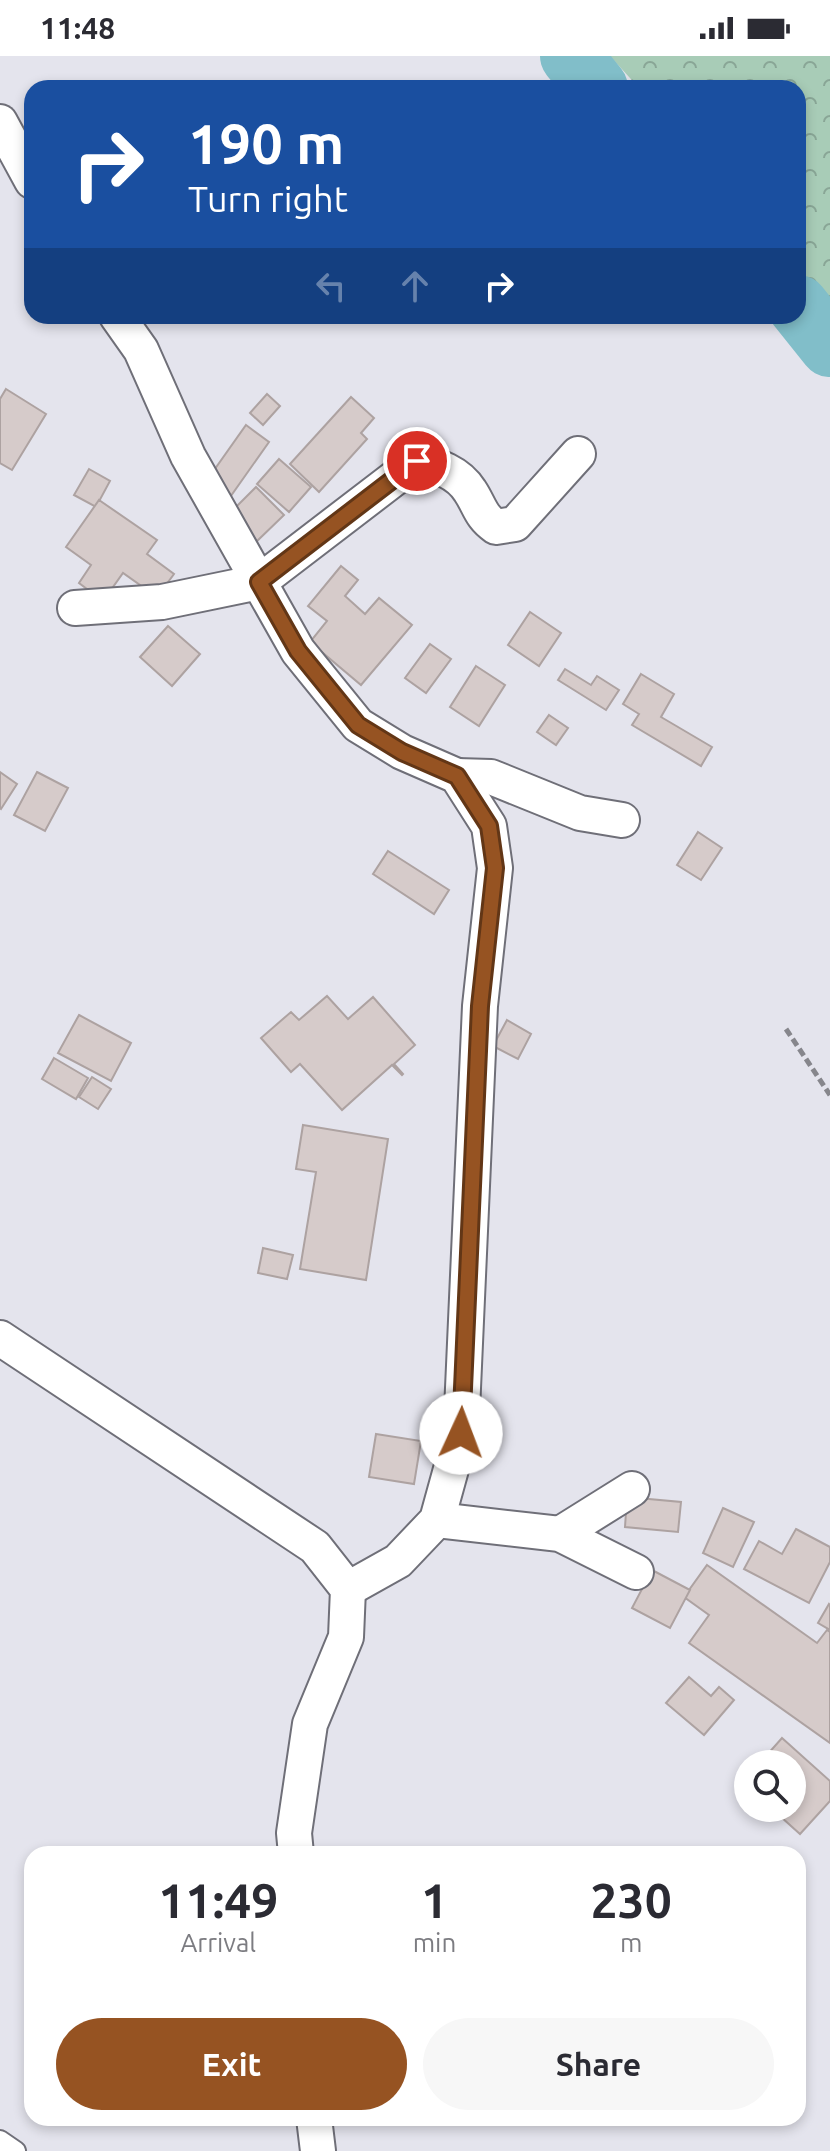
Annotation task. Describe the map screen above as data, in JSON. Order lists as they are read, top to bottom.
{
  "page": {
    "status": "11:48",
    "turn": ["190 m", "Turn right"],
    "eta": [
      "11:49",
      "Arrival",
      "1",
      "min",
      "230",
      "m"
    ],
    "buttons": ["Exit", "Share"]
  }
}
